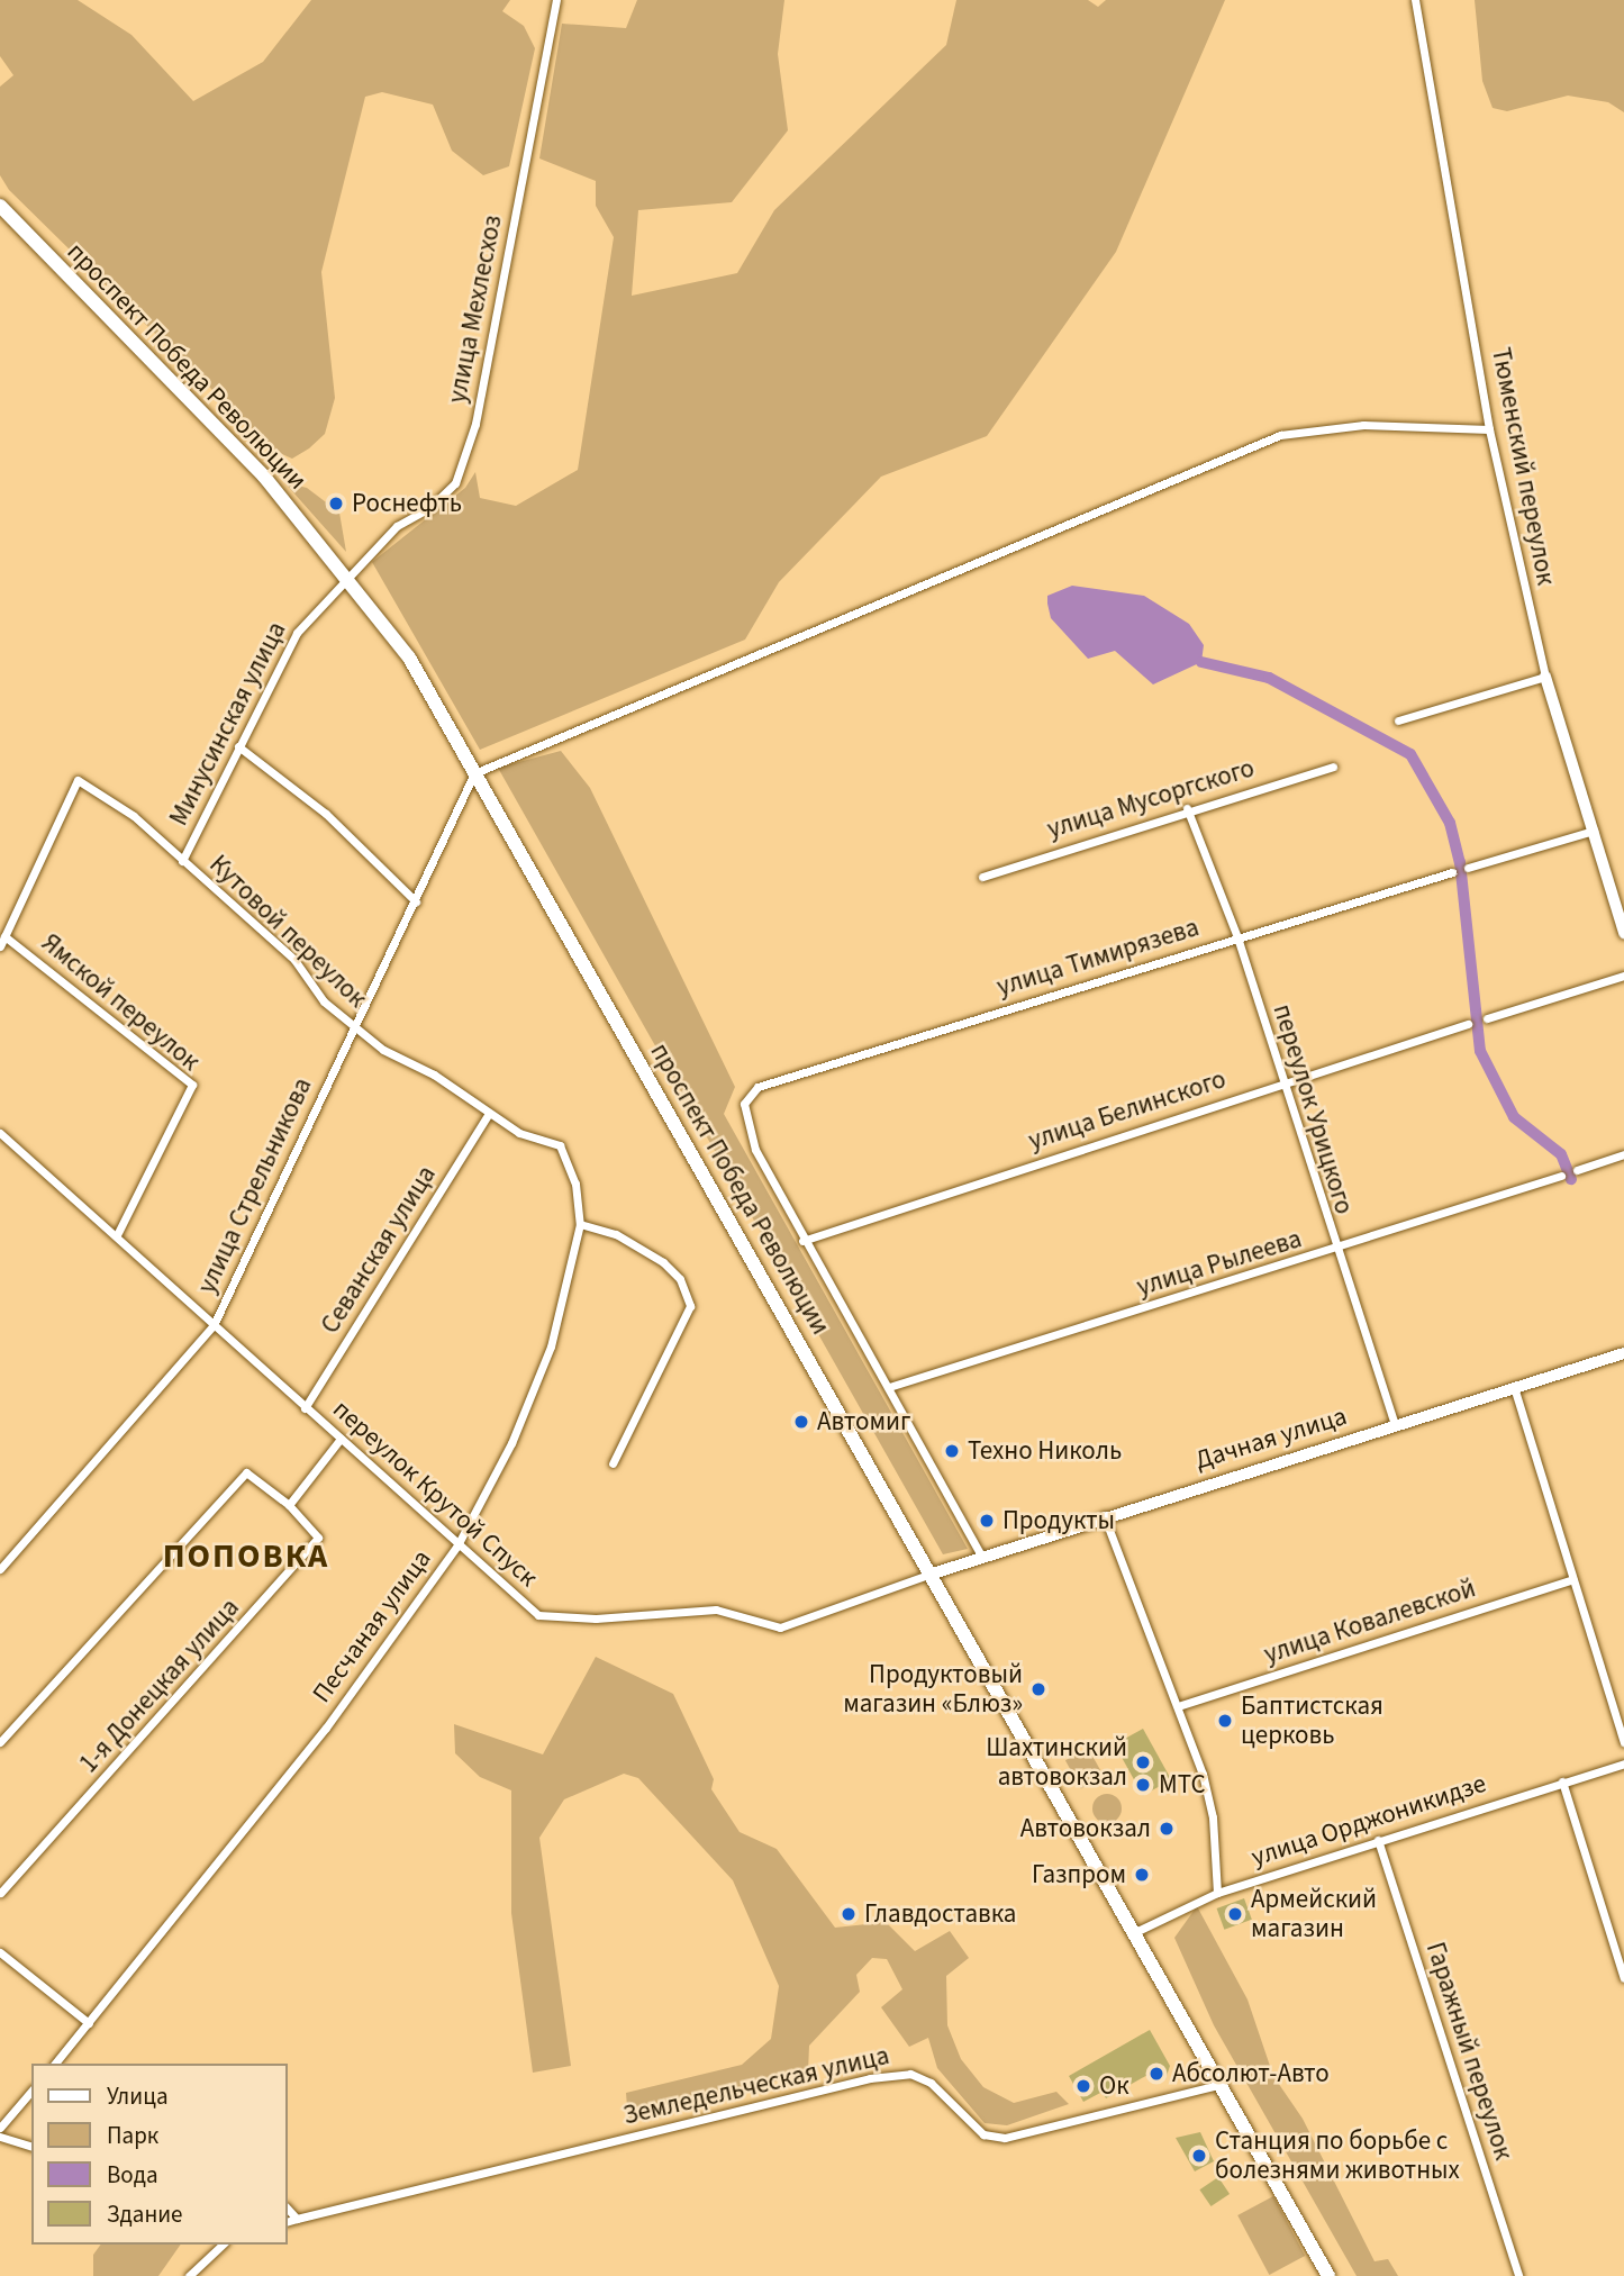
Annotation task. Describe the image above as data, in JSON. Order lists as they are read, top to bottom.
{
  "streets": {
    "main road": ["проспект Победа Революции"],
    "street": [
      "улица Мехлесхоз",
      "Тюменский переулок",
      "Минусинская улица",
      "улица Мусоргского",
      "Кутовой переулок",
      "улица Тимирязева",
      "Ямской переулок",
      "переулок Урицкого",
      "улица Белинского",
      "улица Стрельникова",
      "Севанская улица",
      "улица Рылеева",
      "Дачная улица",
      "переулок Крутой Спуск",
      "улица Ковалевской",
      "Песчаная улица",
      "1-я Донецкая улица",
      "улица Орджоникидзе",
      "Гаражный переулок",
      "Земледельческая улица"
    ]
  },
  "crossings": [
    ["улица Мехлесхоз", "проспект Победа Революции"],
    ["улица Мехлесхоз", "Минусинская улица"],
    ["проспект Победа Революции", "Минусинская улица"],
    ["проспект Победа Революции", "улица Стрельникова"],
    ["проспект Победа Революции", "Дачная улица"],
    ["проспект Победа Революции", "переулок Крутой Спуск"],
    ["проспект Победа Революции", "улица Орджоникидзе"],
    ["проспект Победа Революции", "Земледельческая улица"],
    ["Минусинская улица", "Кутовой переулок"],
    ["улица Мусоргского", "переулок Урицкого"],
    ["Кутовой переулок", "Ямской переулок"],
    ["Кутовой переулок", "улица Стрельникова"],
    ["Кутовой переулок", "Севанская улица"],
    ["Кутовой переулок", "Песчаная улица"],
    ["улица Тимирязева", "переулок Урицкого"],
    ["улица Тимирязева", "улица Белинского"],
    ["Ямской переулок", "переулок Крутой Спуск"],
    ["переулок Урицкого", "улица Белинского"],
    ["переулок Урицкого", "улица Рылеева"],
    ["переулок Урицкого", "Дачная улица"],
    ["улица Стрельникова", "переулок Крутой Спуск"],
    ["Севанская улица", "переулок Крутой Спуск"],
    ["Дачная улица", "переулок Крутой Спуск"],
    ["переулок Крутой Спуск", "Песчаная улица"],
    ["улица Орджоникидзе", "Гаражный переулок"]
  ],
  "districts": ["ПОПОВКА"],
  "places": [
    "Роснефть",
    "Автомиг",
    "Техно Николь",
    "Продукты",
    "Продуктовый магазин «Блюз»",
    "Баптистская церковь",
    "Шахтинский автовокзал",
    "МТС",
    "Автовокзал",
    "Газпром",
    "Главдоставка",
    "Армейский магазин",
    "Абсолют-Авто",
    "Ок",
    "Станция по борьбе с болезнями животных"
  ],
  "legend": [
    "Улица",
    "Парк",
    "Вода",
    "Здание"
  ]
}
